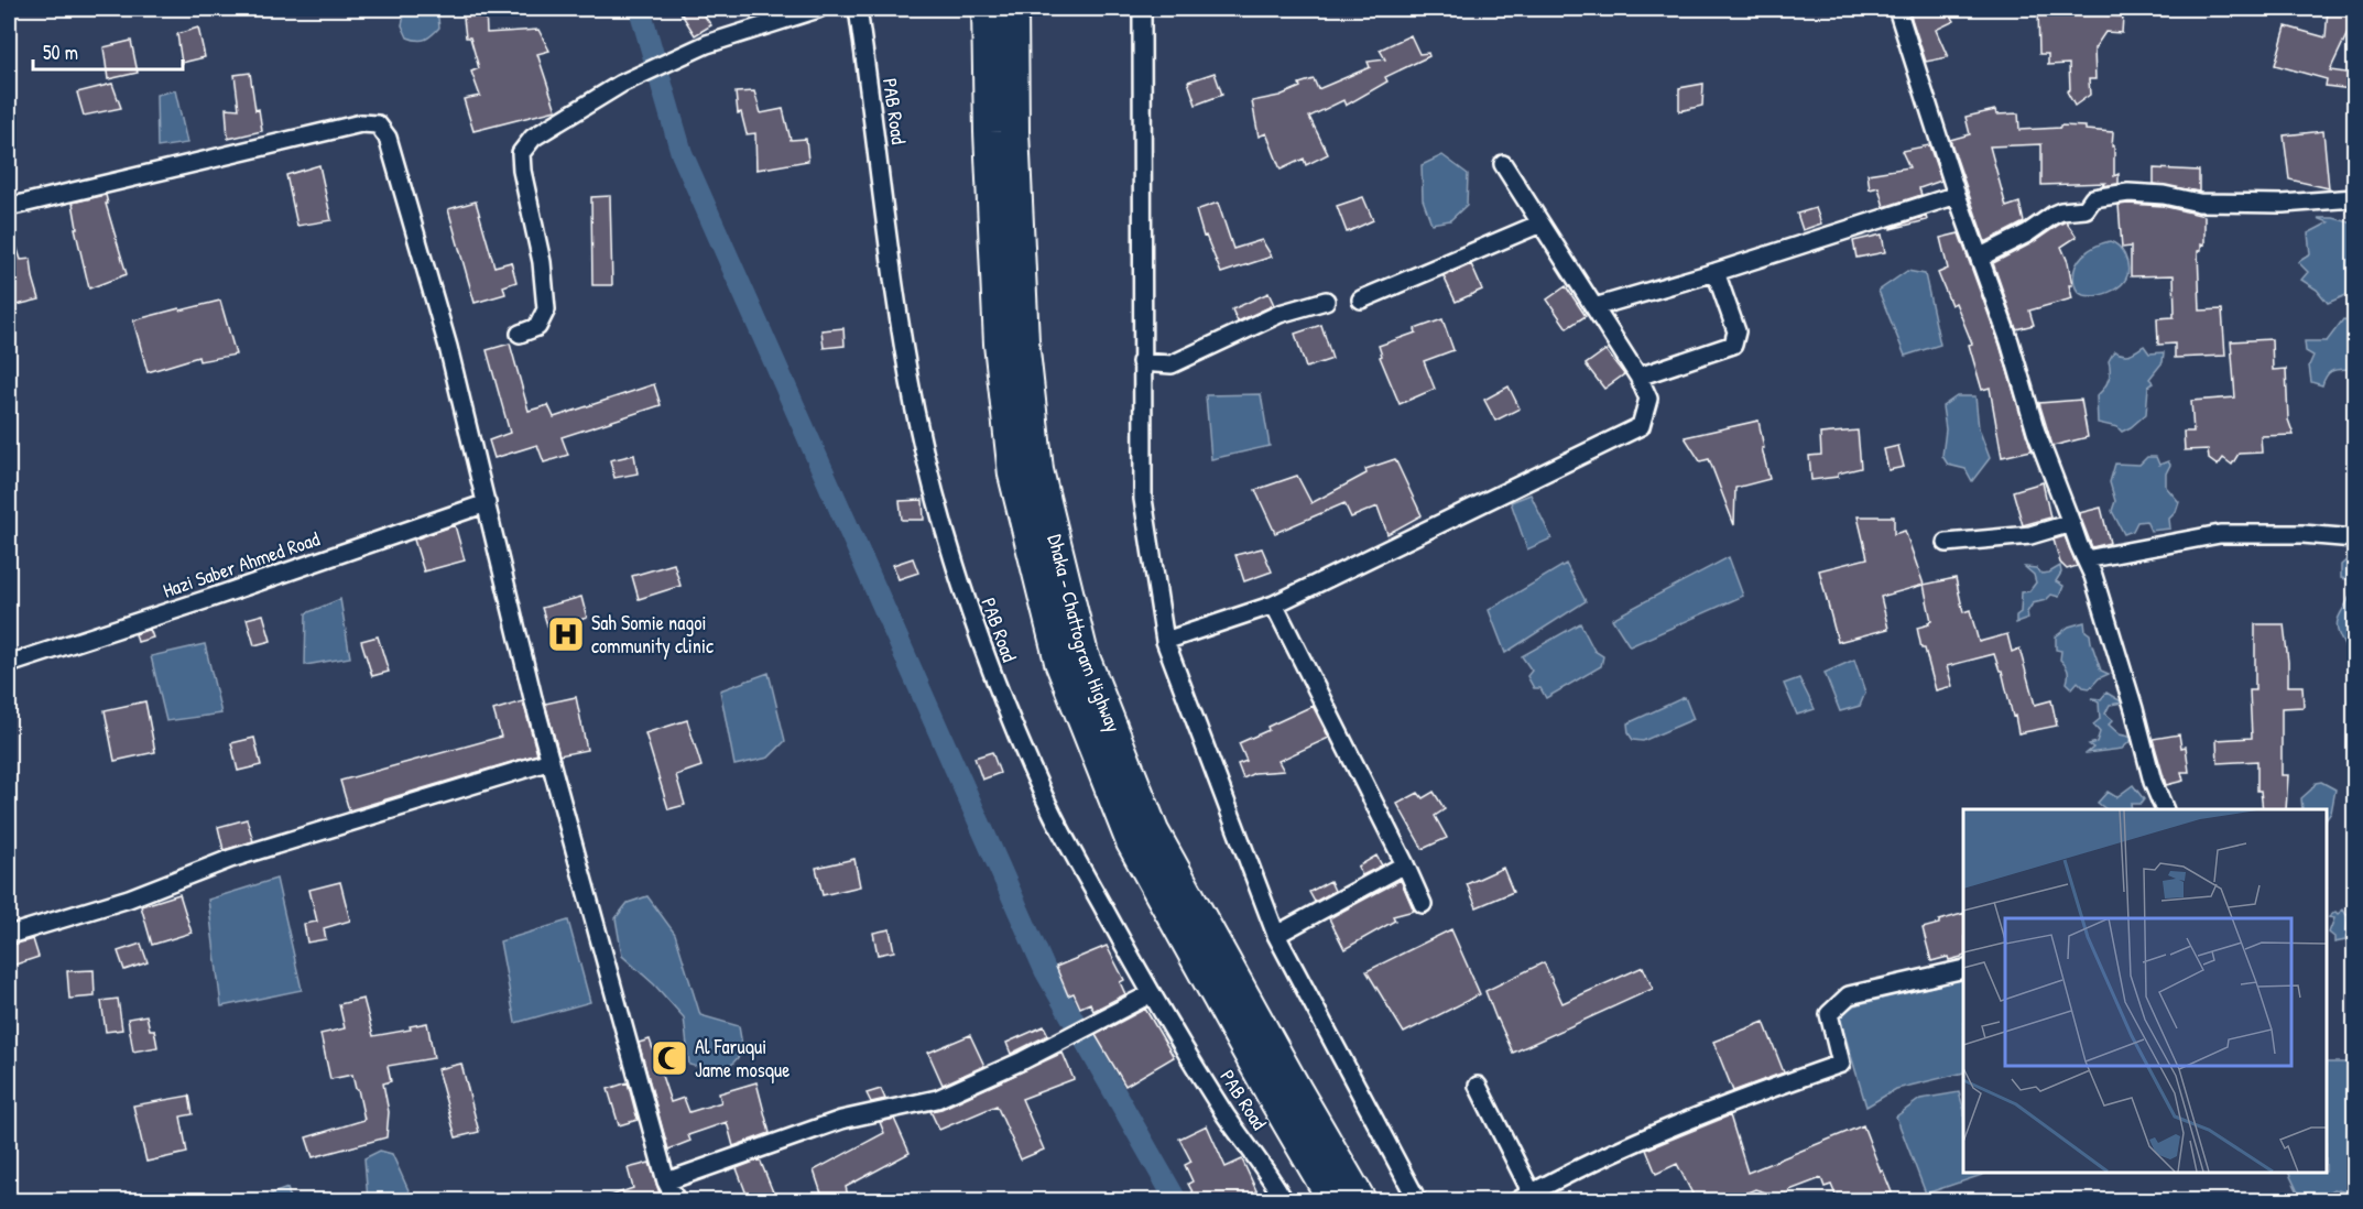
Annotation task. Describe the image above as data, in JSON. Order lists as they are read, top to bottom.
{
  "streets": {
    "highway": ["Dhaka - Chattogram Highway"],
    "street": ["PAB Road", "Hazi Saber Ahmed Road"]
  },
  "places": {
    "hospital": ["Sah Somie nagoi community clinic"],
    "mosque": ["Al Faruqui Jame mosque"]
  },
  "scale_bar": "50 m"
}
